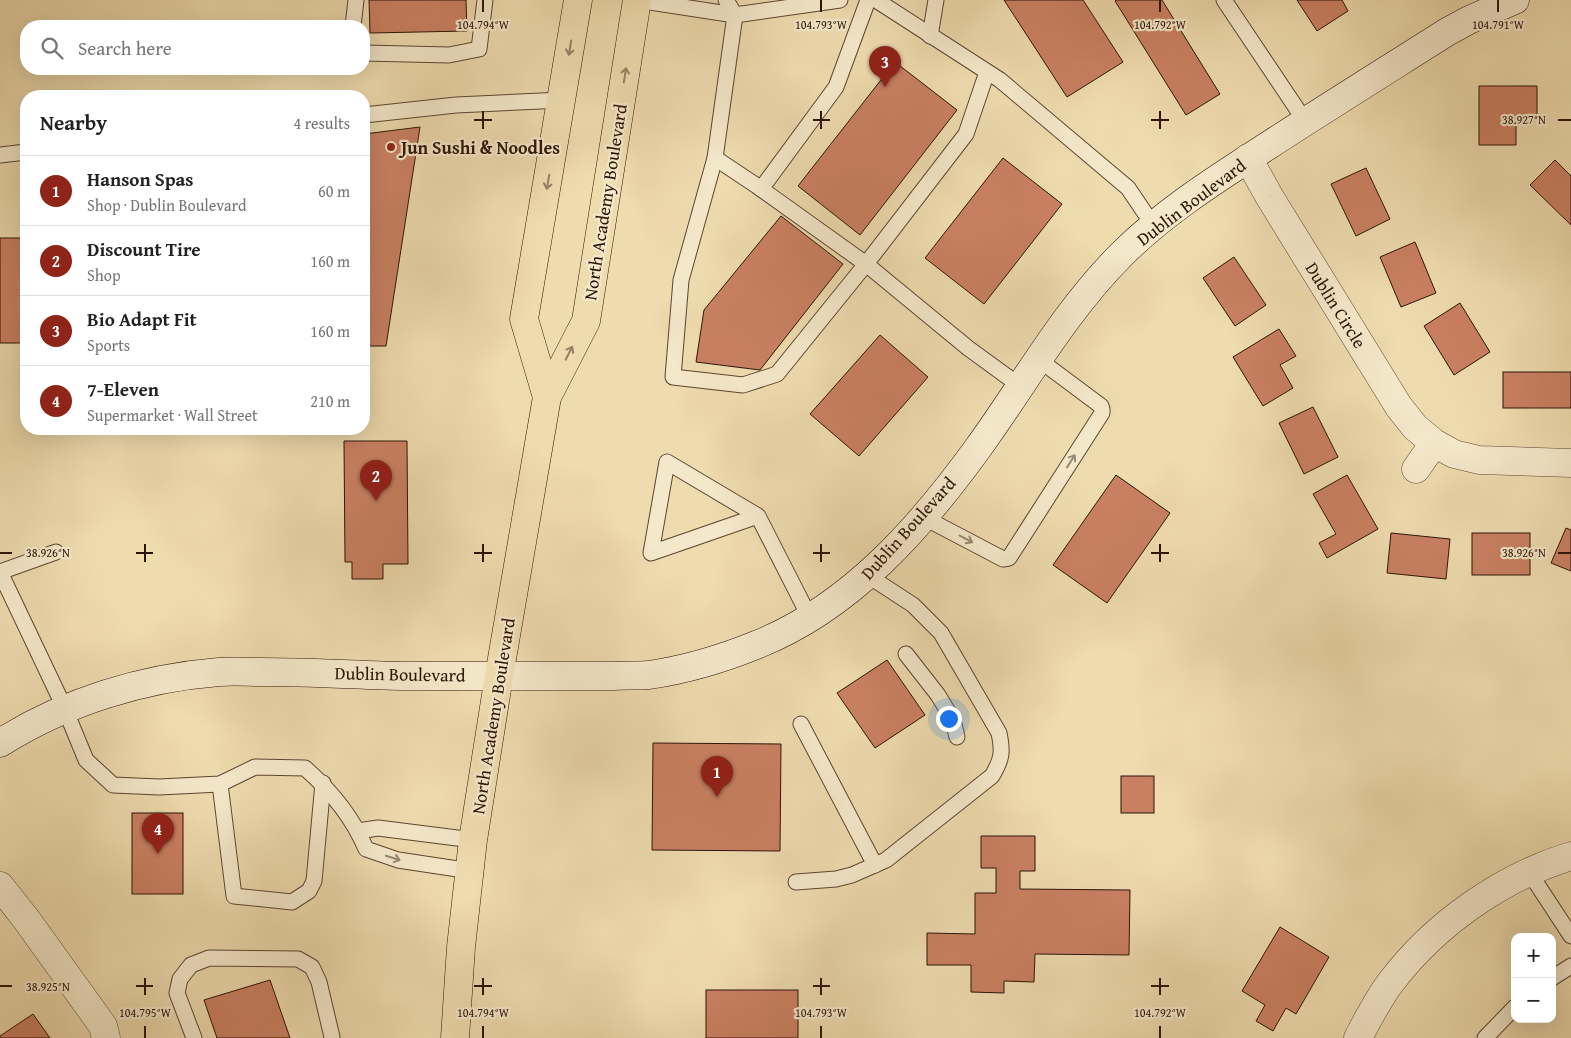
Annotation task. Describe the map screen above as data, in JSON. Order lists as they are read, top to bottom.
{
  "streets": {
    "highway": ["North Academy Boulevard"],
    "main road": ["Dublin Boulevard", "Dublin Circle"]
  },
  "crossings": [
    ["North Academy Boulevard", "Dublin Boulevard"],
    ["Dublin Boulevard", "Dublin Circle"]
  ],
  "places": ["Jun Sushi & Noodles"],
  "page": {
    "search": "Search here",
    "pins": [
      "3",
      "2",
      "1",
      "4"
    ],
    "heading": ["Nearby", "4 results"],
    "list": [
      {
        "mark": "1",
        "name": "Hanson Spas",
        "note": "Shop · Dublin Boulevard",
        "value": "60 m"
      },
      {
        "mark": "2",
        "name": "Discount Tire",
        "note": "Shop",
        "value": "160 m"
      },
      {
        "mark": "3",
        "name": "Bio Adapt Fit",
        "note": "Sports",
        "value": "160 m"
      },
      {
        "mark": "4",
        "name": "7-Eleven",
        "note": "Supermarket · Wall Street",
        "value": "210 m"
      }
    ],
    "map_buttons": ["+", "−"]
  },
  "coordinates": [
    "104.794°W",
    "104.793°W",
    "104.792°W",
    "104.791°W",
    "38.927°N",
    "38.926°N",
    "38.925°N",
    "104.795°W"
  ]
}
